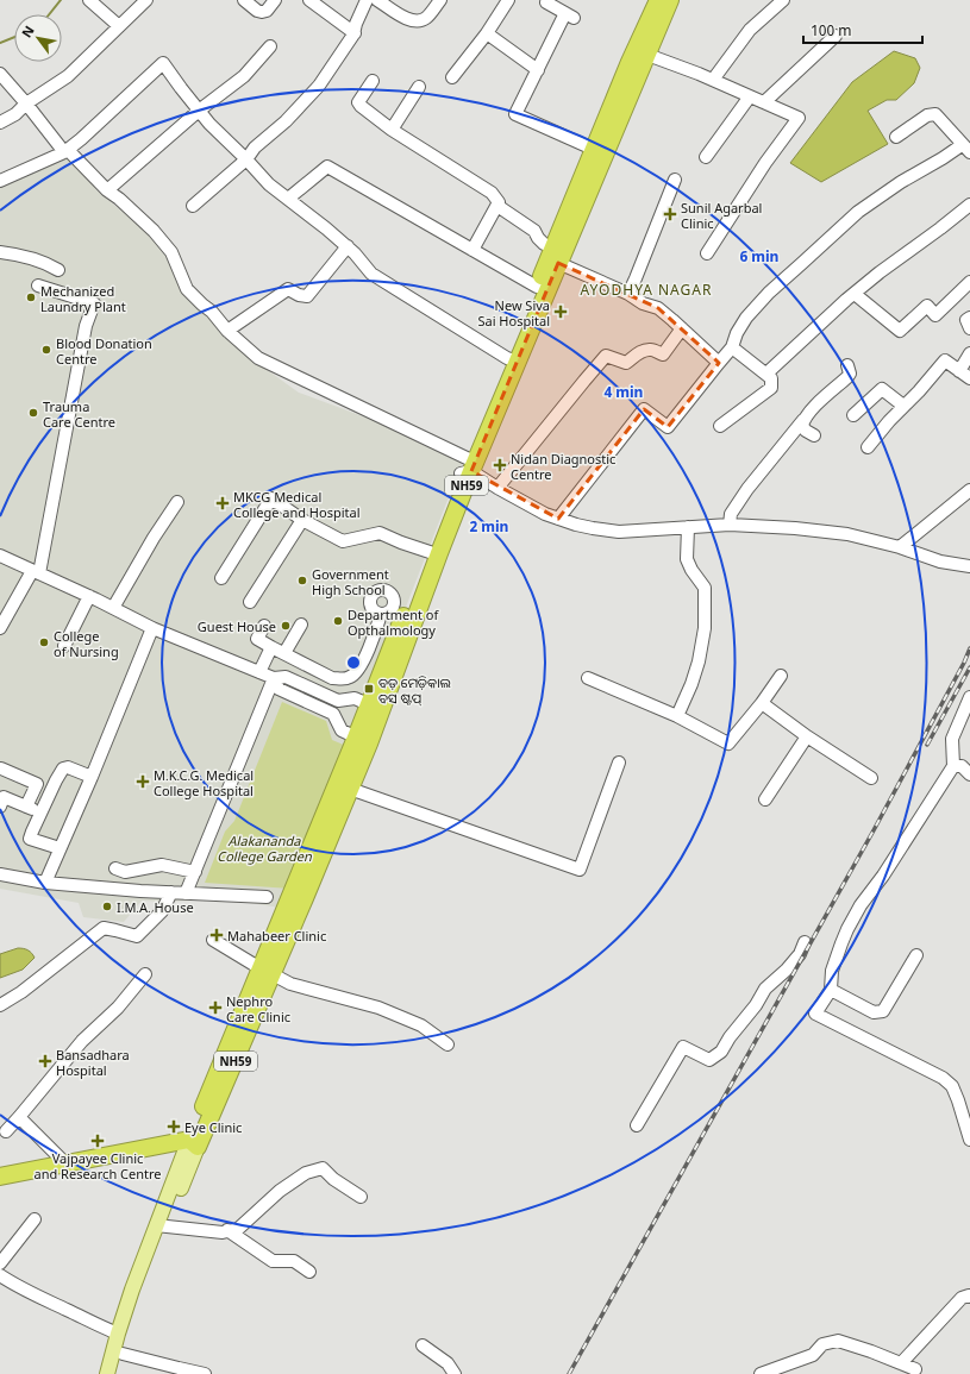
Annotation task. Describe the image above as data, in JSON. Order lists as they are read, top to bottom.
{
  "streets": {
    "highway": ["NH59"]
  },
  "districts": ["AYODHYA NAGAR"],
  "parks": ["Alakananda College Garden"],
  "places": {
    "health": [
      "Sunil Agarbal Clinic",
      "New Siva Sai Hospital",
      "Nidan Diagnostic Centre",
      "MKCG Medical College and Hospital",
      "M.K.C.G. Medical College Hospital",
      "Mahabeer Clinic",
      "Nephro Care Clinic",
      "Bansadhara Hospital",
      "Eye Clinic",
      "Vajpayee Clinic and Research Centre"
    ],
    "other": [
      "Mechanized Laundry Plant",
      "Blood Donation Centre",
      "Trauma Care Centre",
      "Government High School",
      "Department of Opthalmology",
      "Guest House",
      "College of Nursing",
      "I.M.A. House"
    ],
    "transit": ["ବଡ଼ ମେଡ଼ିକାଲ ବସ ଷ୍ଟପ୍"]
  },
  "scale_bar": "100 m",
  "north": "top left",
  "rings": ["6 min", "4 min", "2 min"]
}
